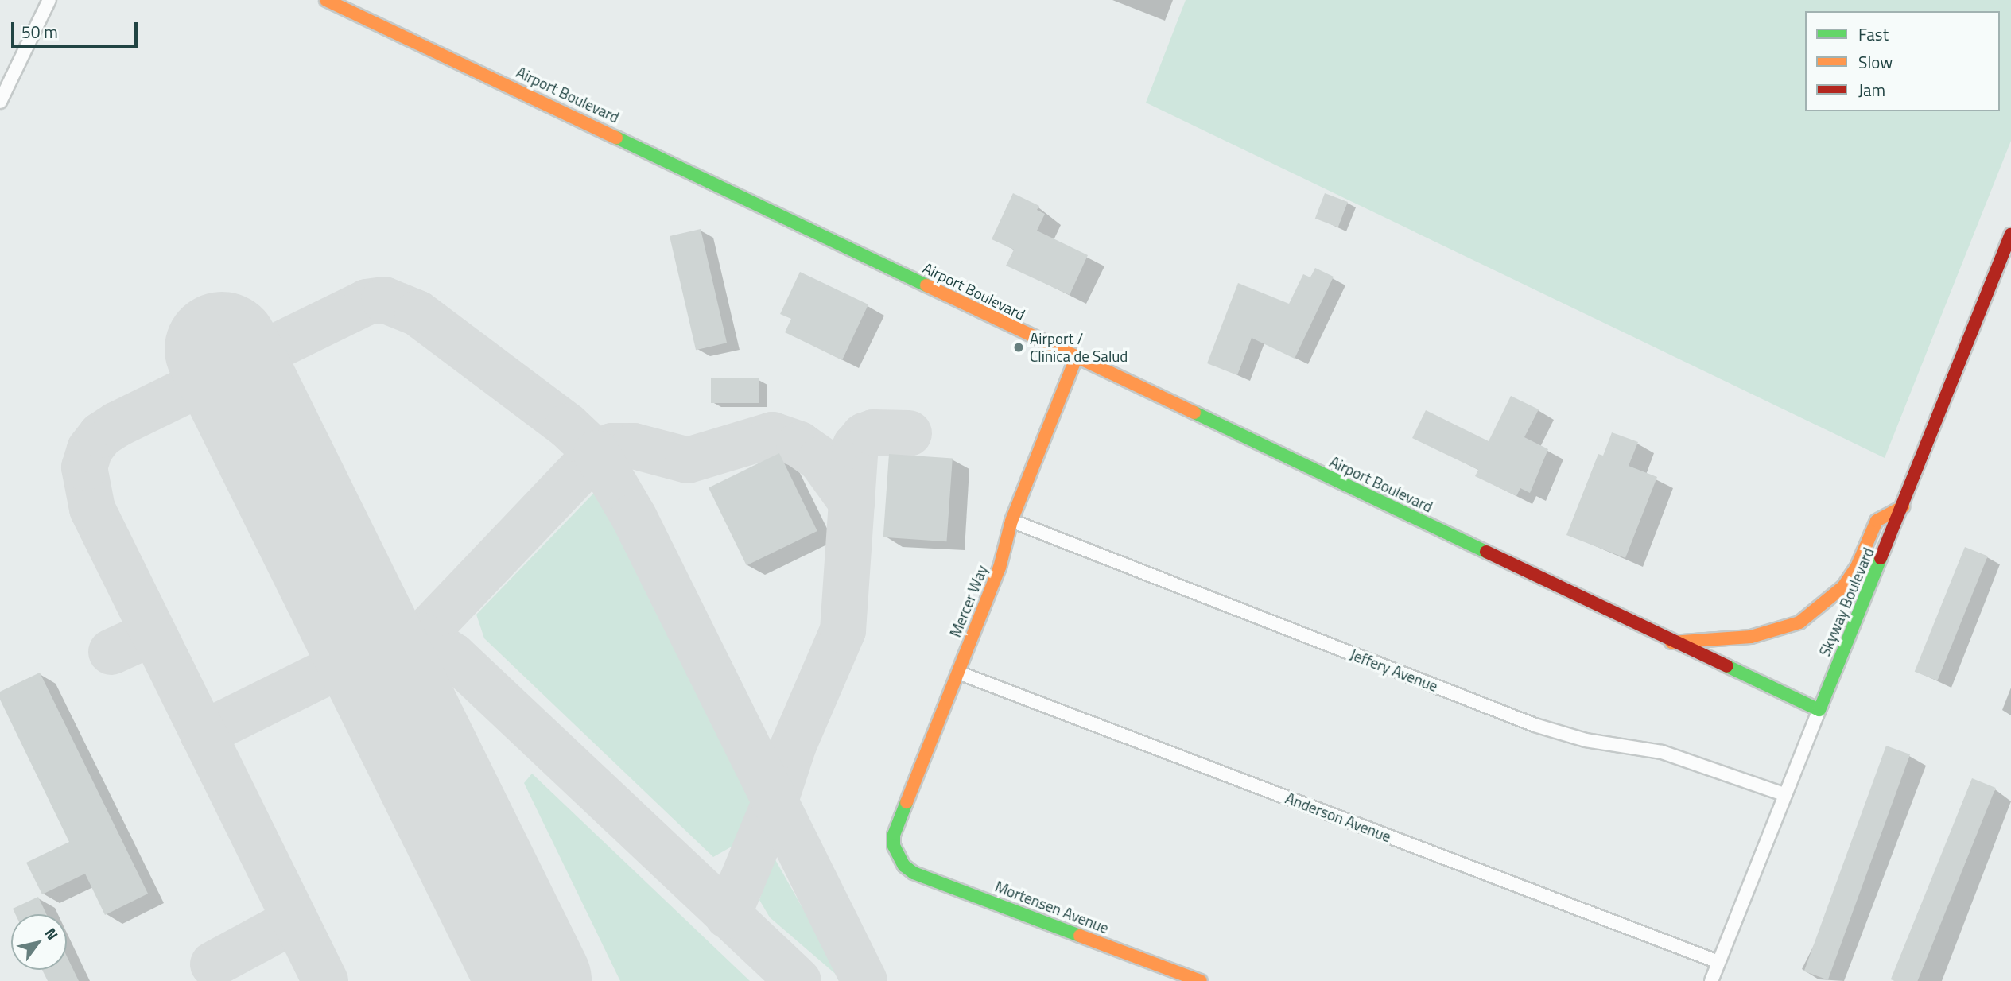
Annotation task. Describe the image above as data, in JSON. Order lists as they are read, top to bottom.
{
  "streets": {
    "main road": [
      "Airport Boulevard",
      "Mercer Way",
      "Skyway Boulevard",
      "Mortensen Avenue"
    ],
    "street": ["Jeffery Avenue", "Anderson Avenue"]
  },
  "crossings": [
    ["Airport Boulevard", "Mercer Way"],
    ["Airport Boulevard", "Skyway Boulevard"],
    ["Mercer Way", "Jeffery Avenue"],
    ["Mercer Way", "Anderson Avenue"],
    ["Mercer Way", "Mortensen Avenue"],
    ["Skyway Boulevard", "Jeffery Avenue"],
    ["Skyway Boulevard", "Anderson Avenue"]
  ],
  "places": ["Airport / Clinica de Salud"],
  "legend": ["Fast", "Slow", "Jam"],
  "scale_bar": "50 m",
  "north": "top right"
}
